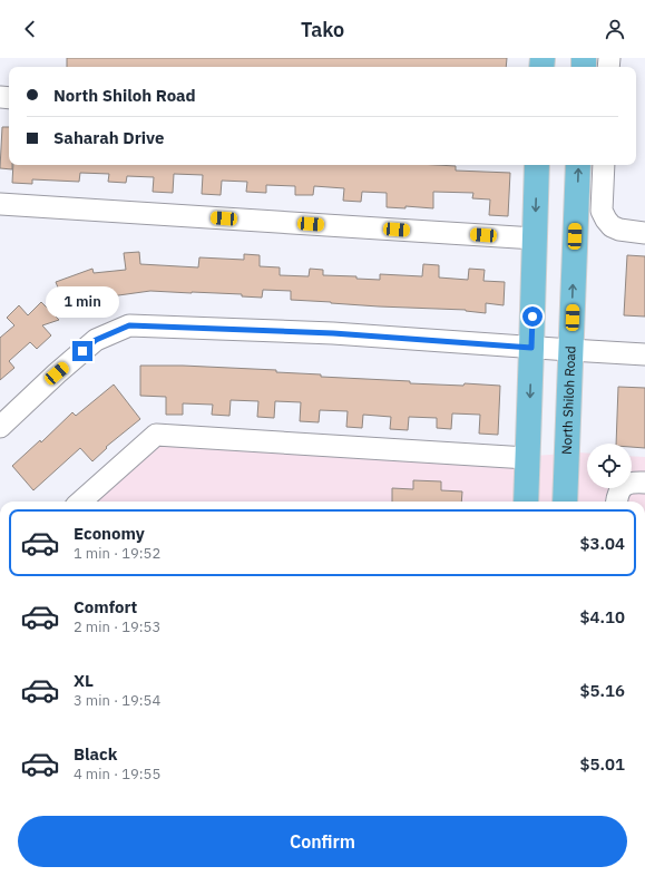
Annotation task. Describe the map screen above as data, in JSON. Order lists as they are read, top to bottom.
{
  "streets": {
    "main road": ["North Shiloh Road"]
  },
  "page": {
    "header": "Tako",
    "banner": ["North Shiloh Road", "Saharah Drive"],
    "bubble": "1 min",
    "list": [
      {
        "name": "Economy",
        "note": "1 min · 19:52",
        "value": "$3.04"
      },
      {
        "name": "Comfort",
        "note": "2 min · 19:53",
        "value": "$4.10"
      },
      {
        "name": "XL",
        "note": "3 min · 19:54",
        "value": "$5.16"
      },
      {
        "name": "Black",
        "note": "4 min · 19:55",
        "value": "$5.01"
      }
    ],
    "buttons": "Confirm"
  }
}
